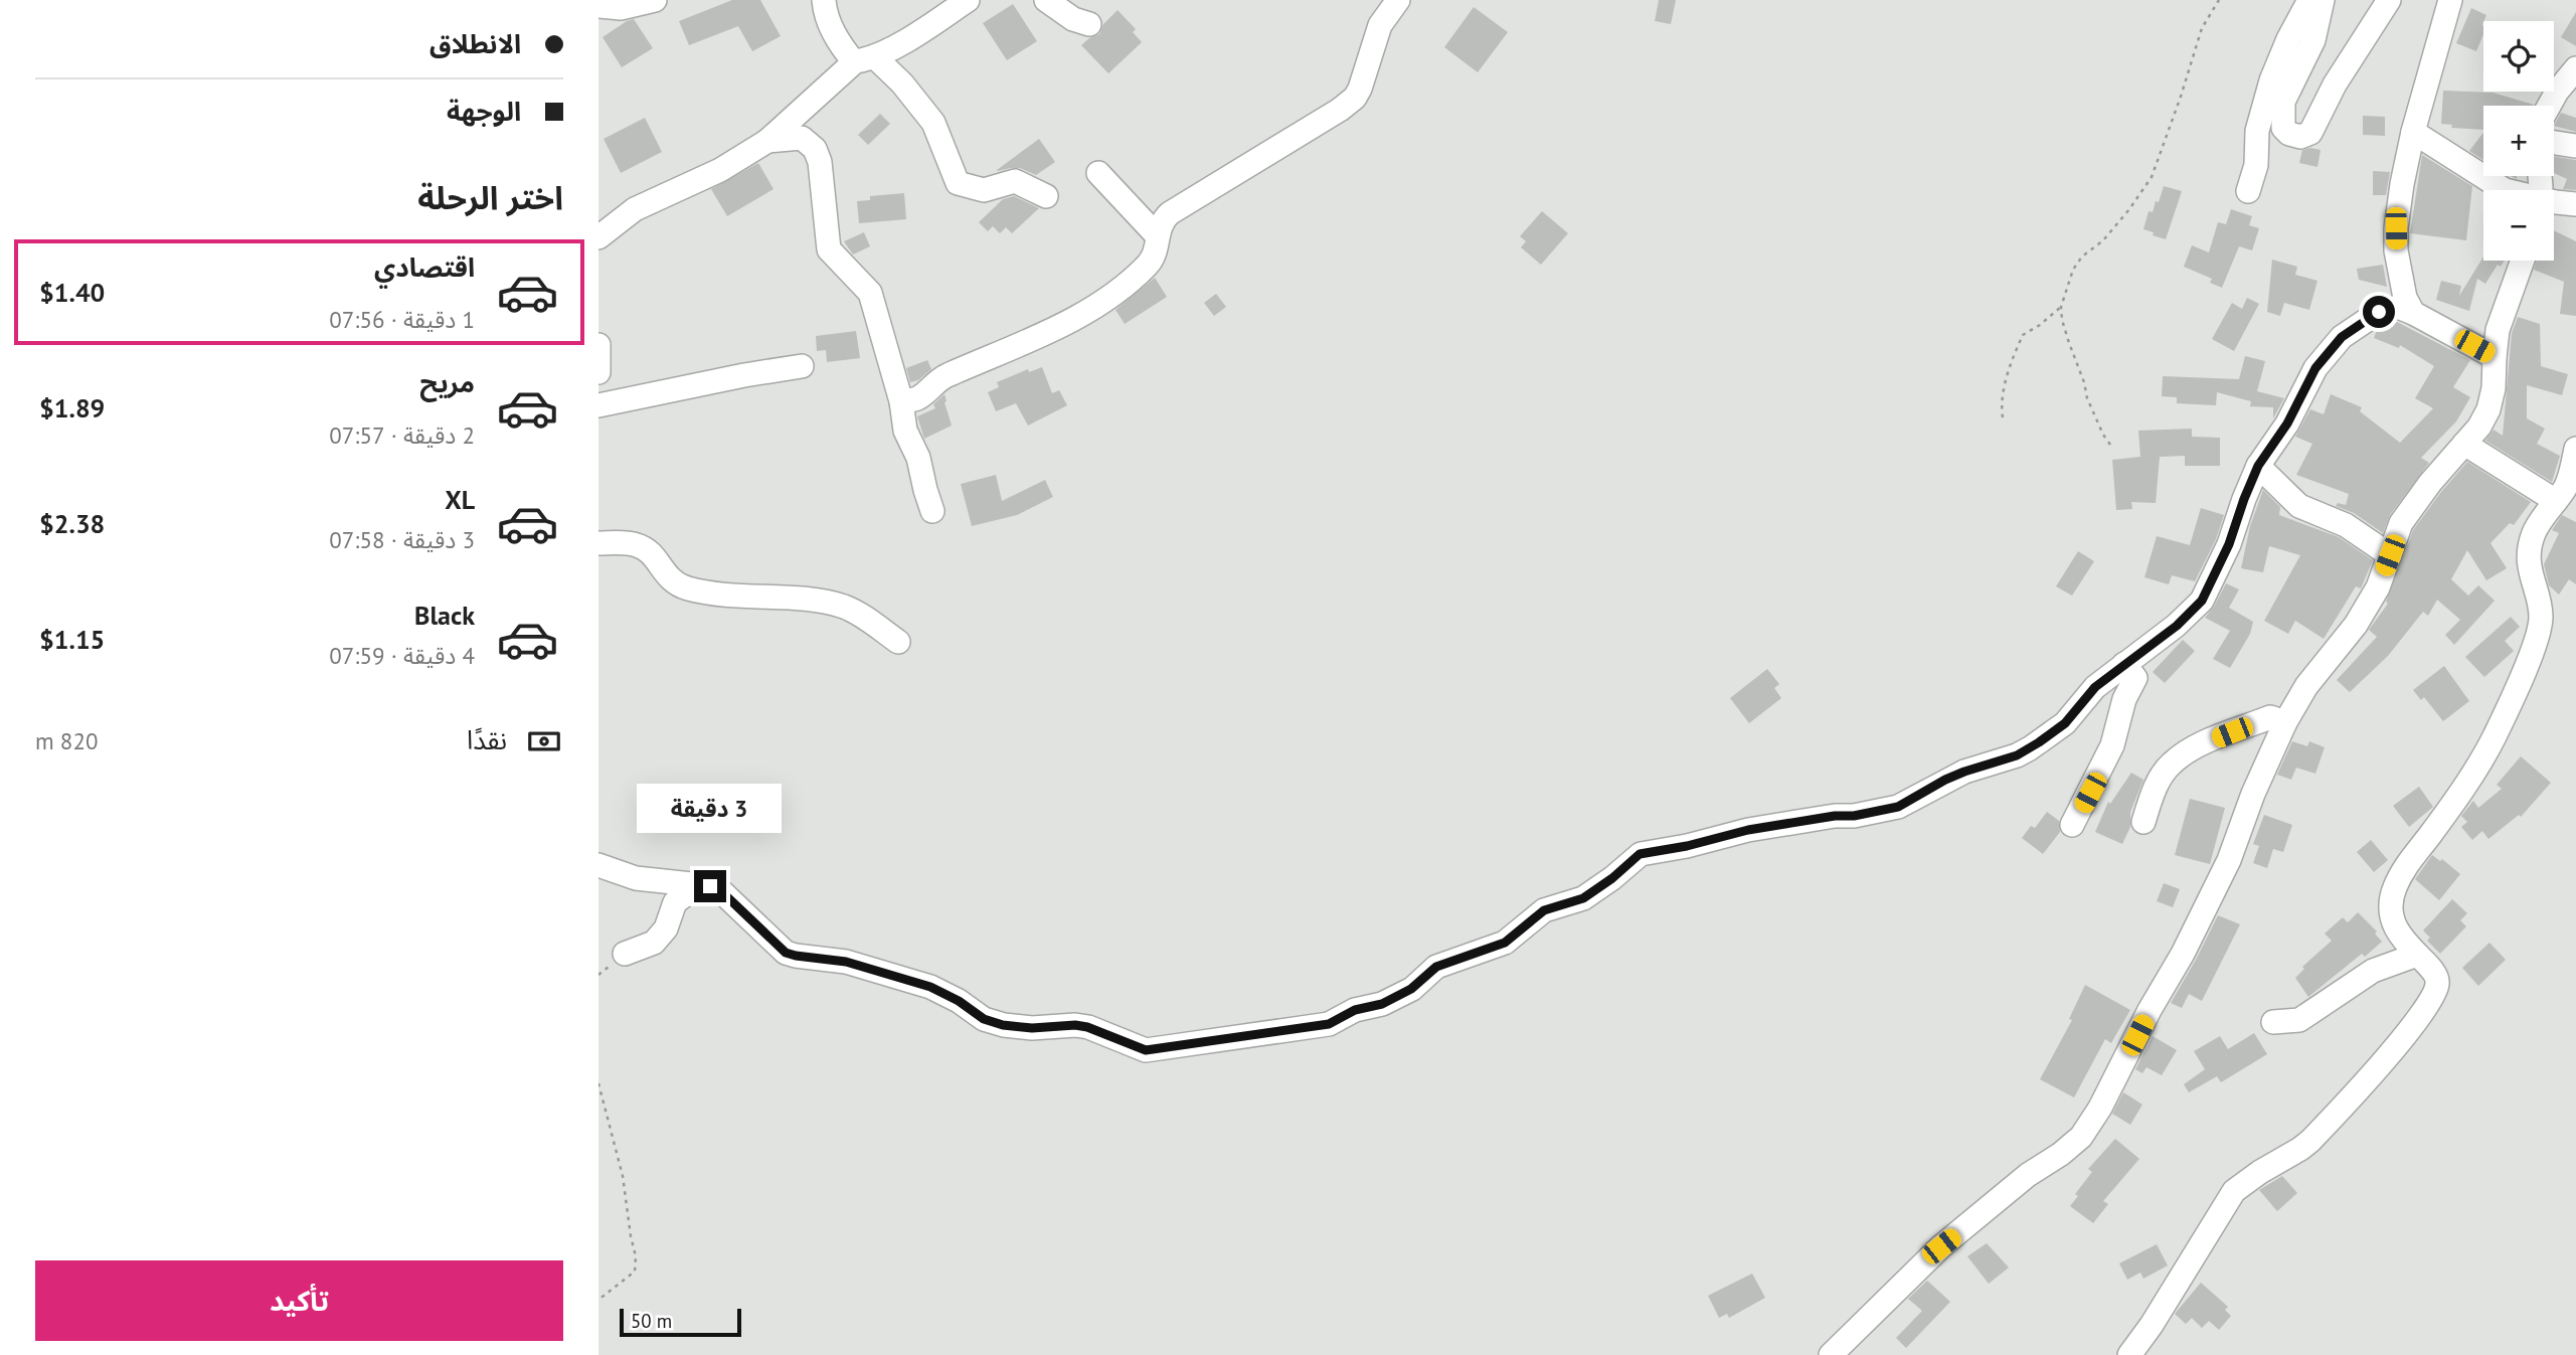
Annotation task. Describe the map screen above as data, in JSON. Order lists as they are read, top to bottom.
{
  "scale_bar": "50 m",
  "page": {
    "banner": ["الانطلاق", "الوجهة"],
    "map_buttons": ["+", "−"],
    "heading": "اختر الرحلة",
    "list": [
      {
        "name": "اقتصادي",
        "note": "1 دقيقة · 07:56",
        "value": "$1.40"
      },
      {
        "name": "مريح",
        "note": "2 دقيقة · 07:57",
        "value": "$1.89"
      },
      {
        "name": "XL",
        "note": "3 دقيقة · 07:58",
        "value": "$2.38"
      },
      {
        "name": "Black",
        "note": "4 دقيقة · 07:59",
        "value": "$1.15"
      }
    ],
    "pay": ["نقدًا", "820 m"],
    "bubble": "3 دقيقة",
    "buttons": "تأكيد",
    "scale": "50 m"
  }
}
